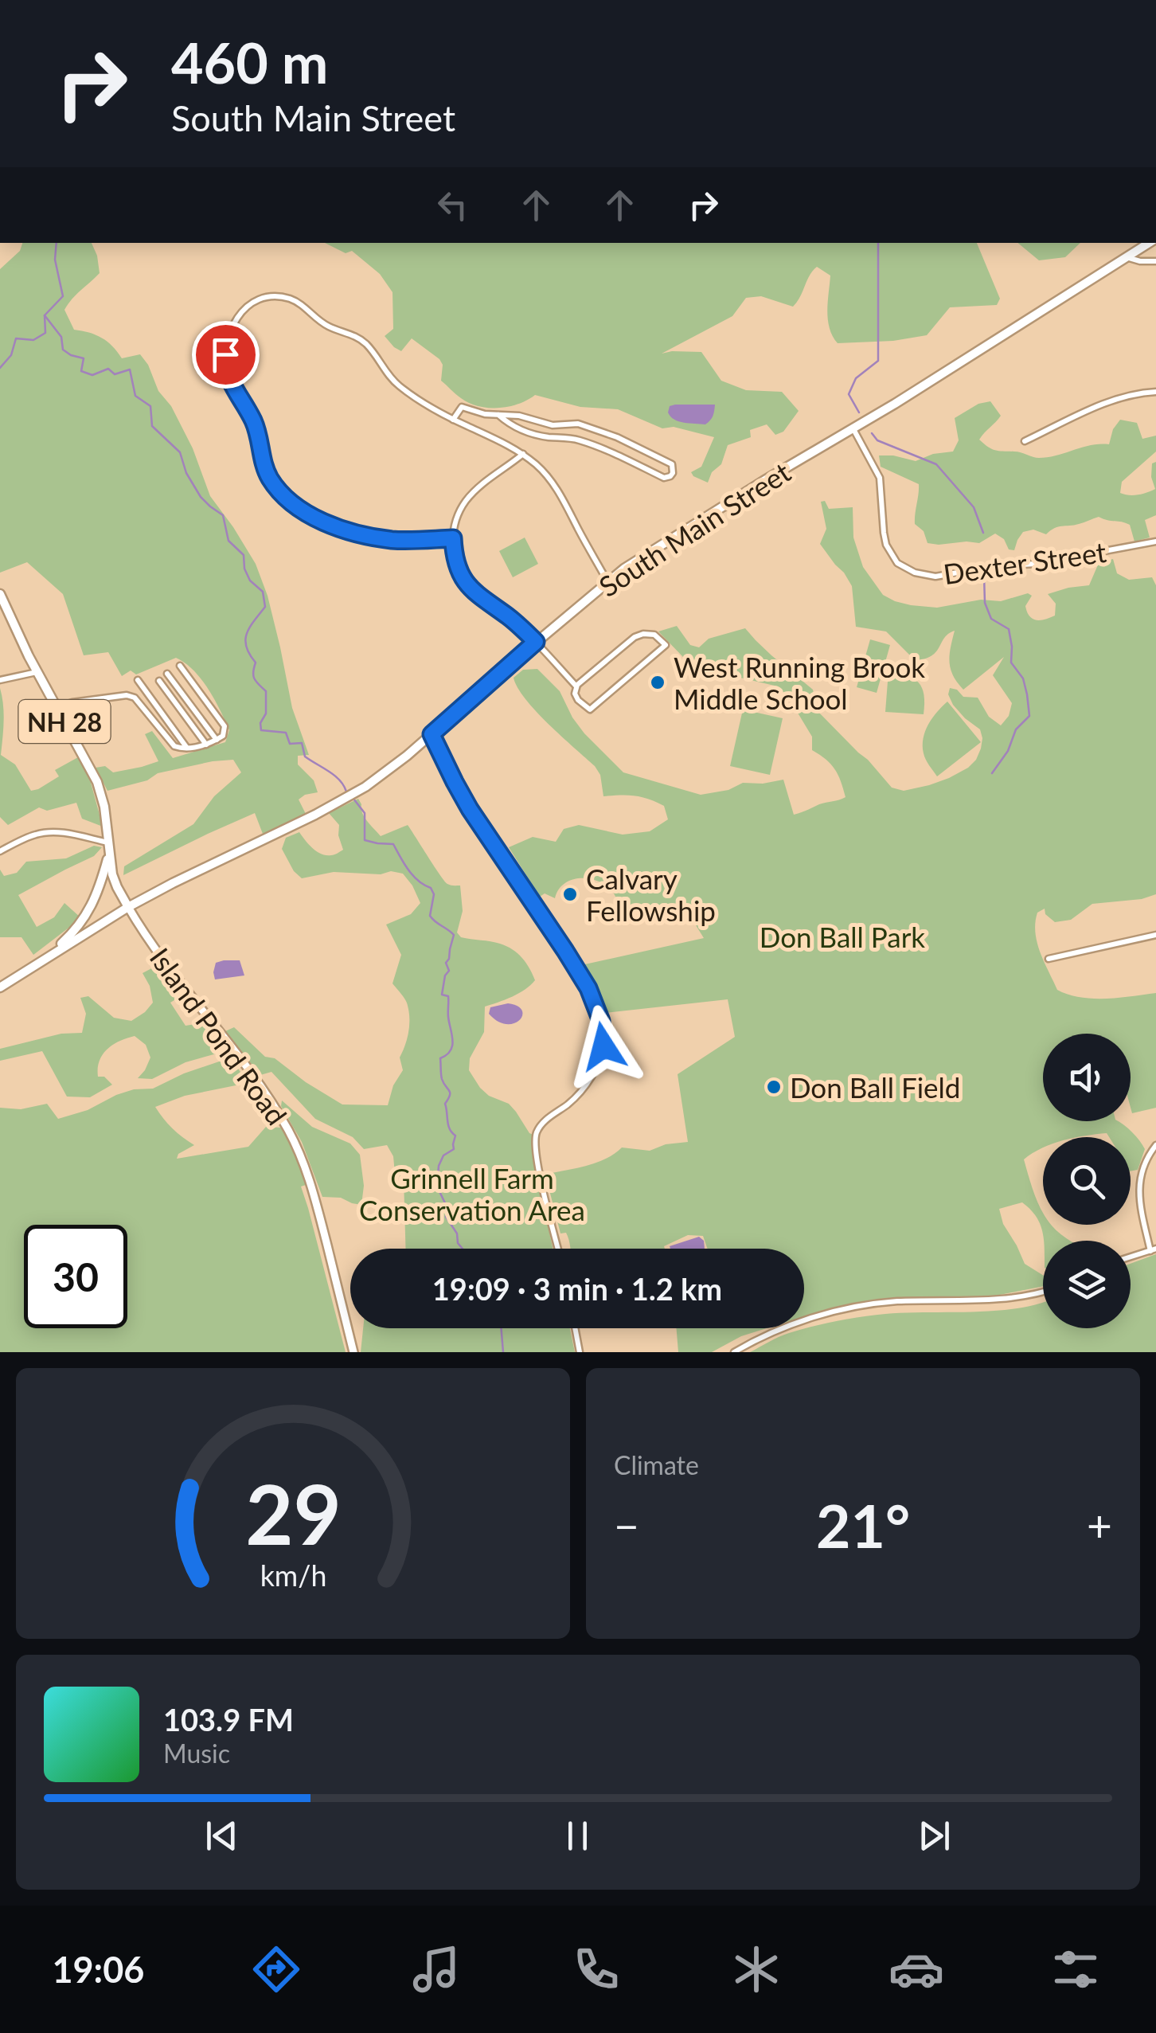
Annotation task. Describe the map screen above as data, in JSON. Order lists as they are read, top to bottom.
{
  "streets": {
    "main road": ["South Main Street", "NH 28"],
    "street": ["Dexter Street", "Island Pond Road"]
  },
  "crossings": [
    ["South Main Street", "Dexter Street"],
    ["South Main Street", "NH 28"],
    ["South Main Street", "Island Pond Road"],
    ["NH 28", "Island Pond Road"]
  ],
  "parks": ["Don Ball Park", "Grinnell Farm Conservation Area"],
  "places": ["West Running Brook Middle School", "Calvary Fellowship", "Don Ball Field"],
  "page": {
    "turn": ["460 m", "South Main Street"],
    "limit": "30",
    "trip": "19:09 · 3 min · 1.2 km",
    "tile": "Climate",
    "heat": ["−", "21°", "+"],
    "song": ["103.9 FM", "Music"],
    "tabs": "19:06",
    "gauge": ["29", "km/h"]
  }
}
